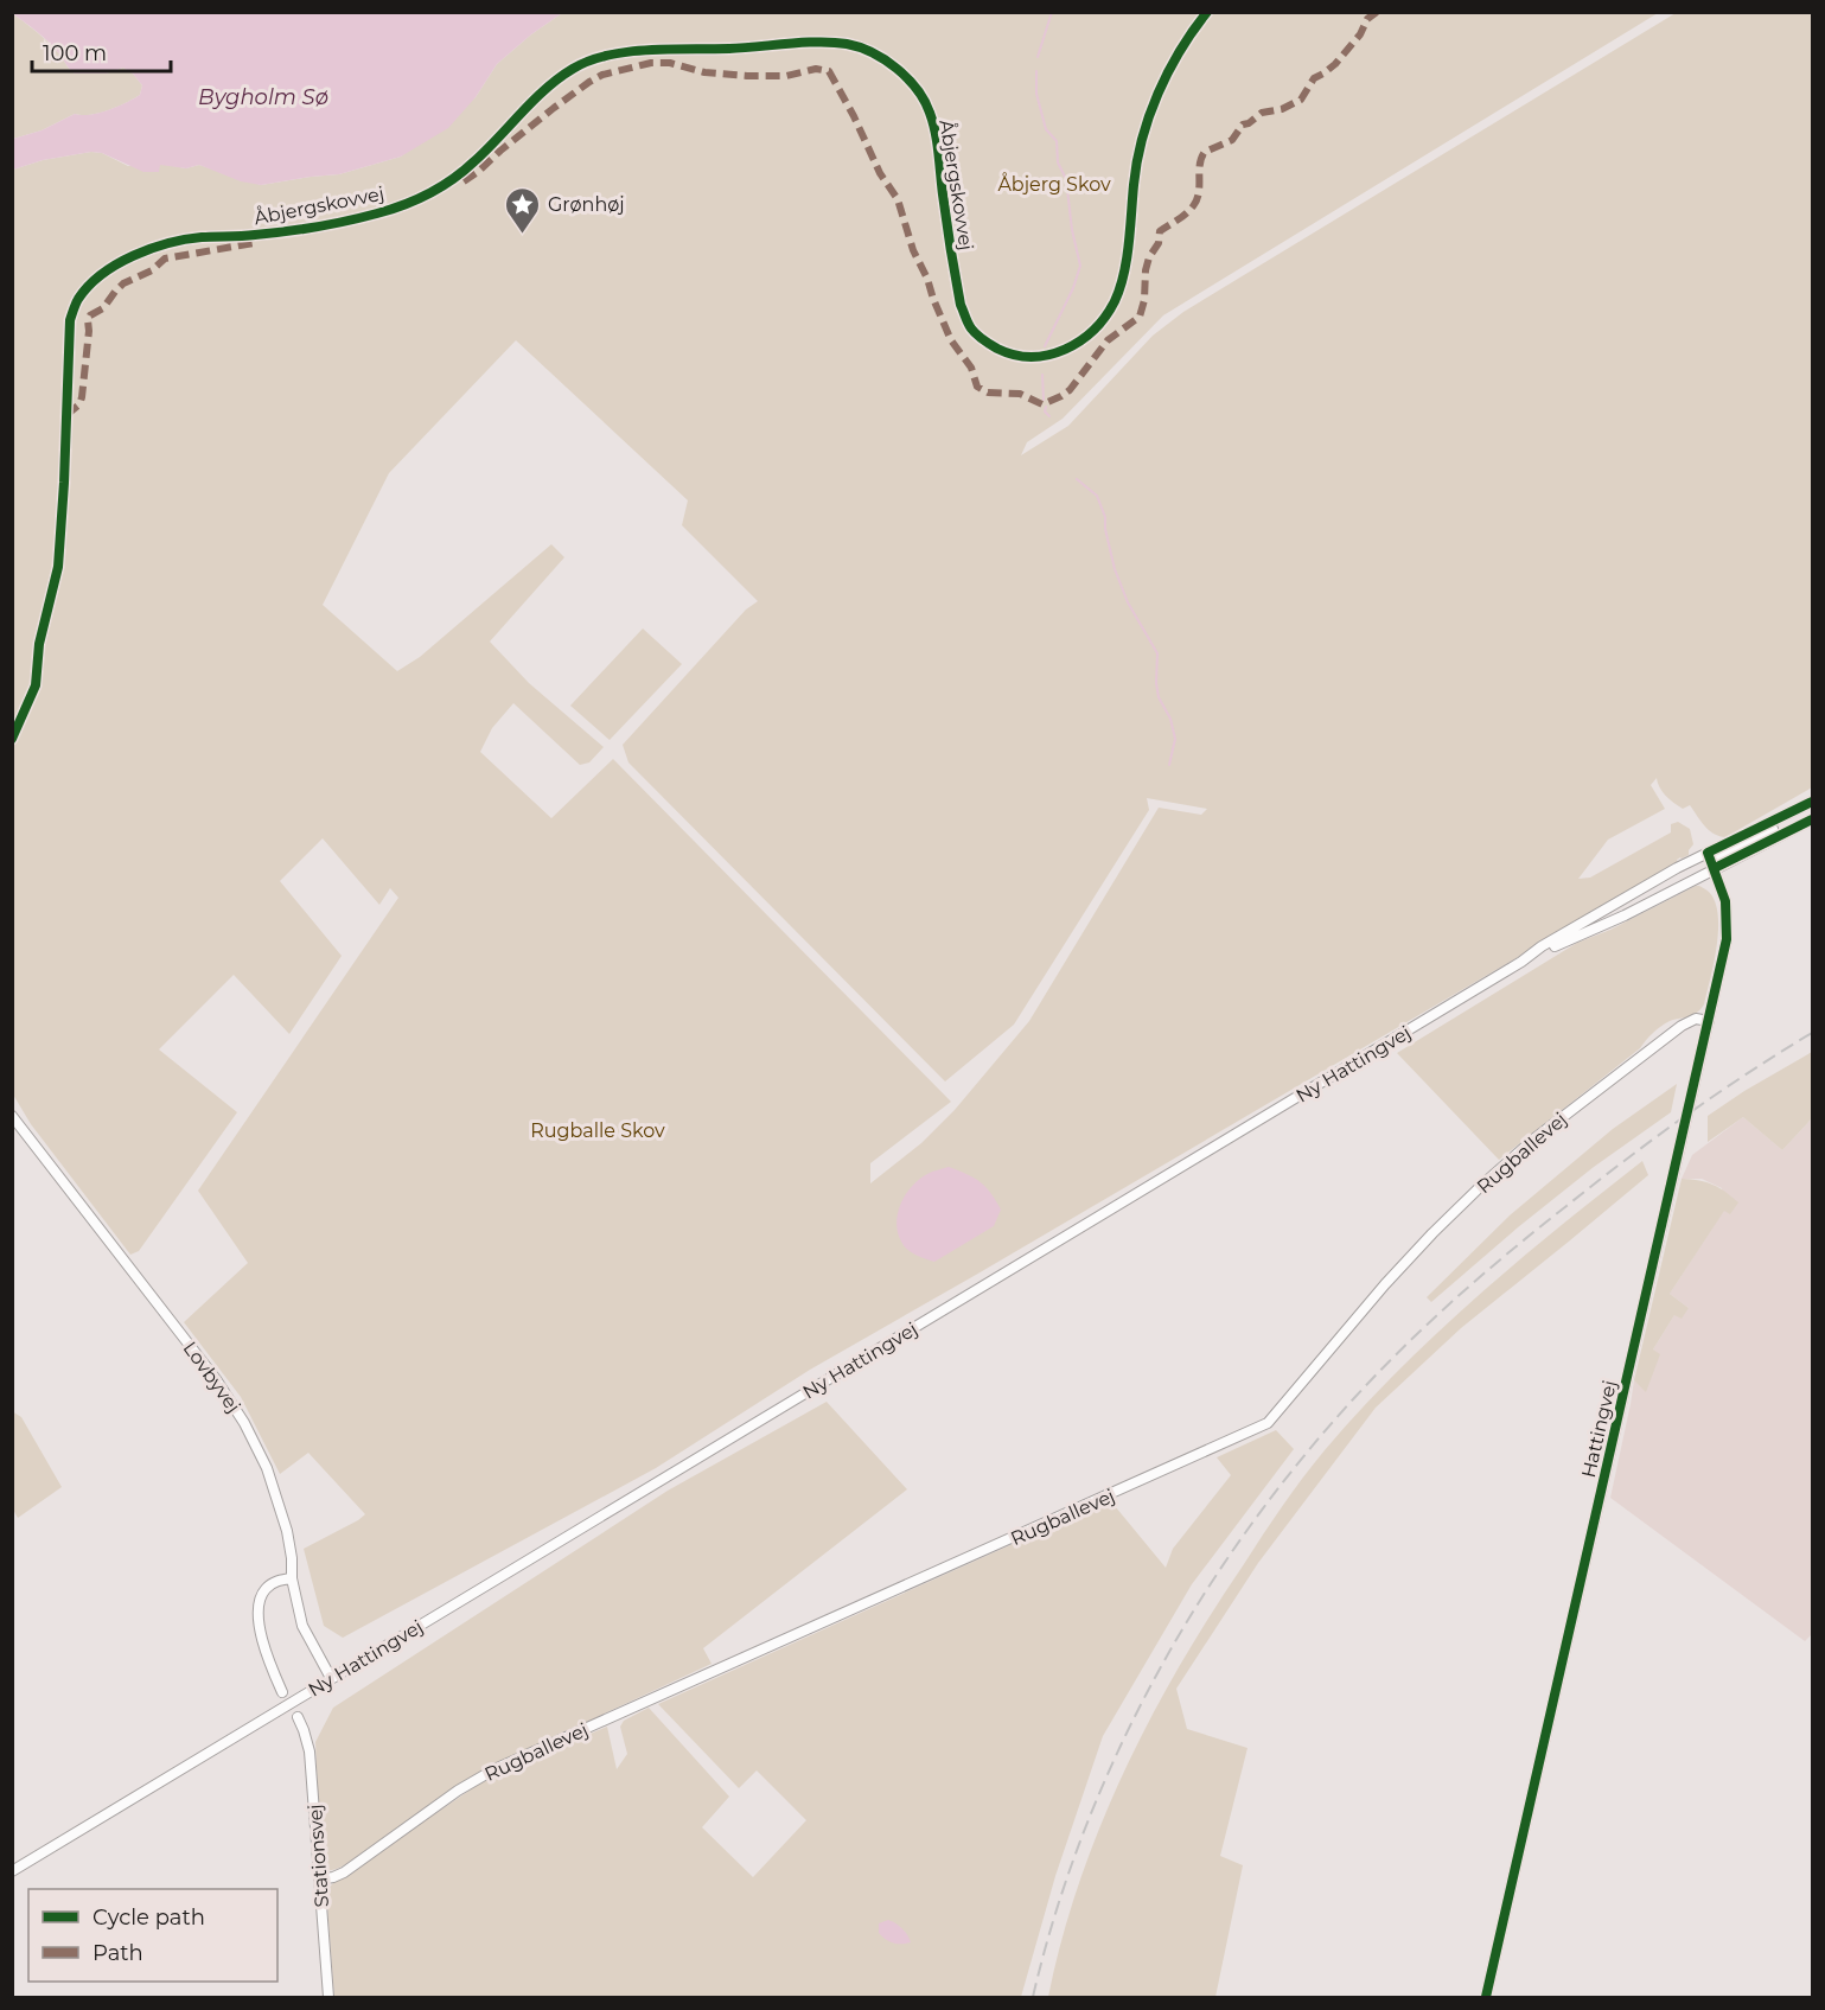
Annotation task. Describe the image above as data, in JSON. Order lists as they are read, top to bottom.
{
  "streets": {
    "street": [
      "Åbjergskovvej",
      "Ny Hattingvej",
      "Rugballevej",
      "Lovbyvej",
      "Hattingvej",
      "Stationsvej"
    ]
  },
  "crossings": [
    ["Ny Hattingvej", "Lovbyvej"],
    ["Ny Hattingvej", "Hattingvej"],
    ["Rugballevej", "Hattingvej"],
    ["Rugballevej", "Stationsvej"]
  ],
  "water": ["Bygholm Sø"],
  "parks": ["Åbjerg Skov", "Rugballe Skov"],
  "places": {
    "place": ["Grønhøj"]
  },
  "legend": ["Cycle path", "Path"],
  "scale_bar": "100 m"
}
